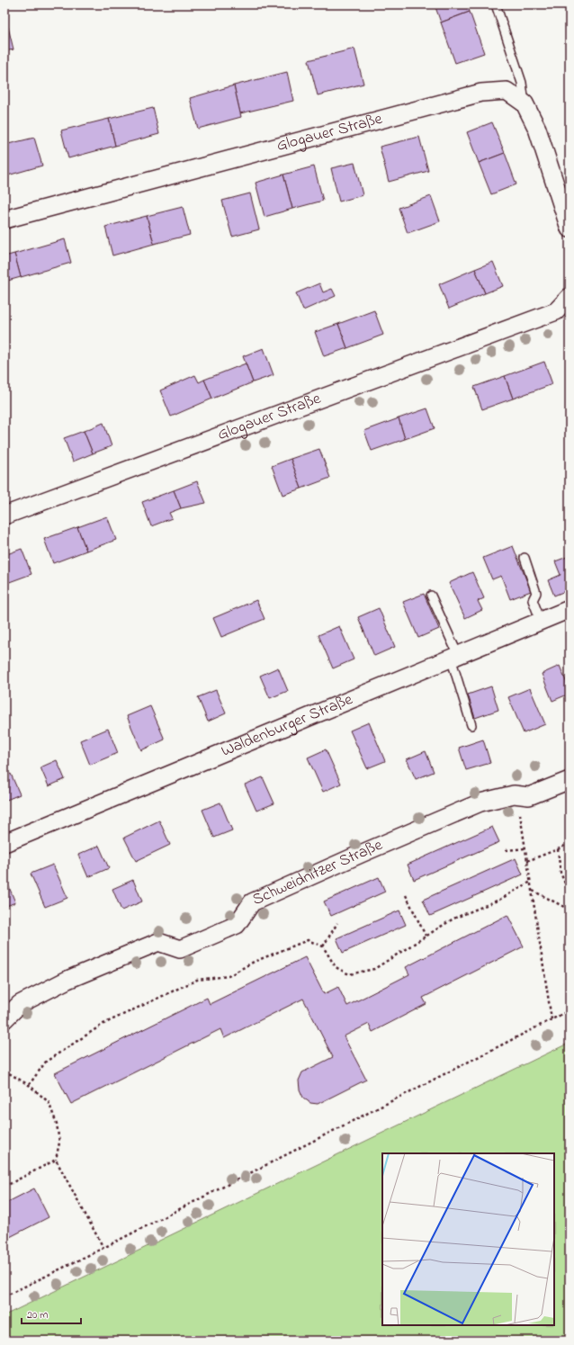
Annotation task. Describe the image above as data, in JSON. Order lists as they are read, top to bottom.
{
  "streets": {
    "street": ["Glogauer Straße", "Waldenburger Straße", "Schweidnitzer Straße"]
  },
  "scale_bar": "20 m"
}
